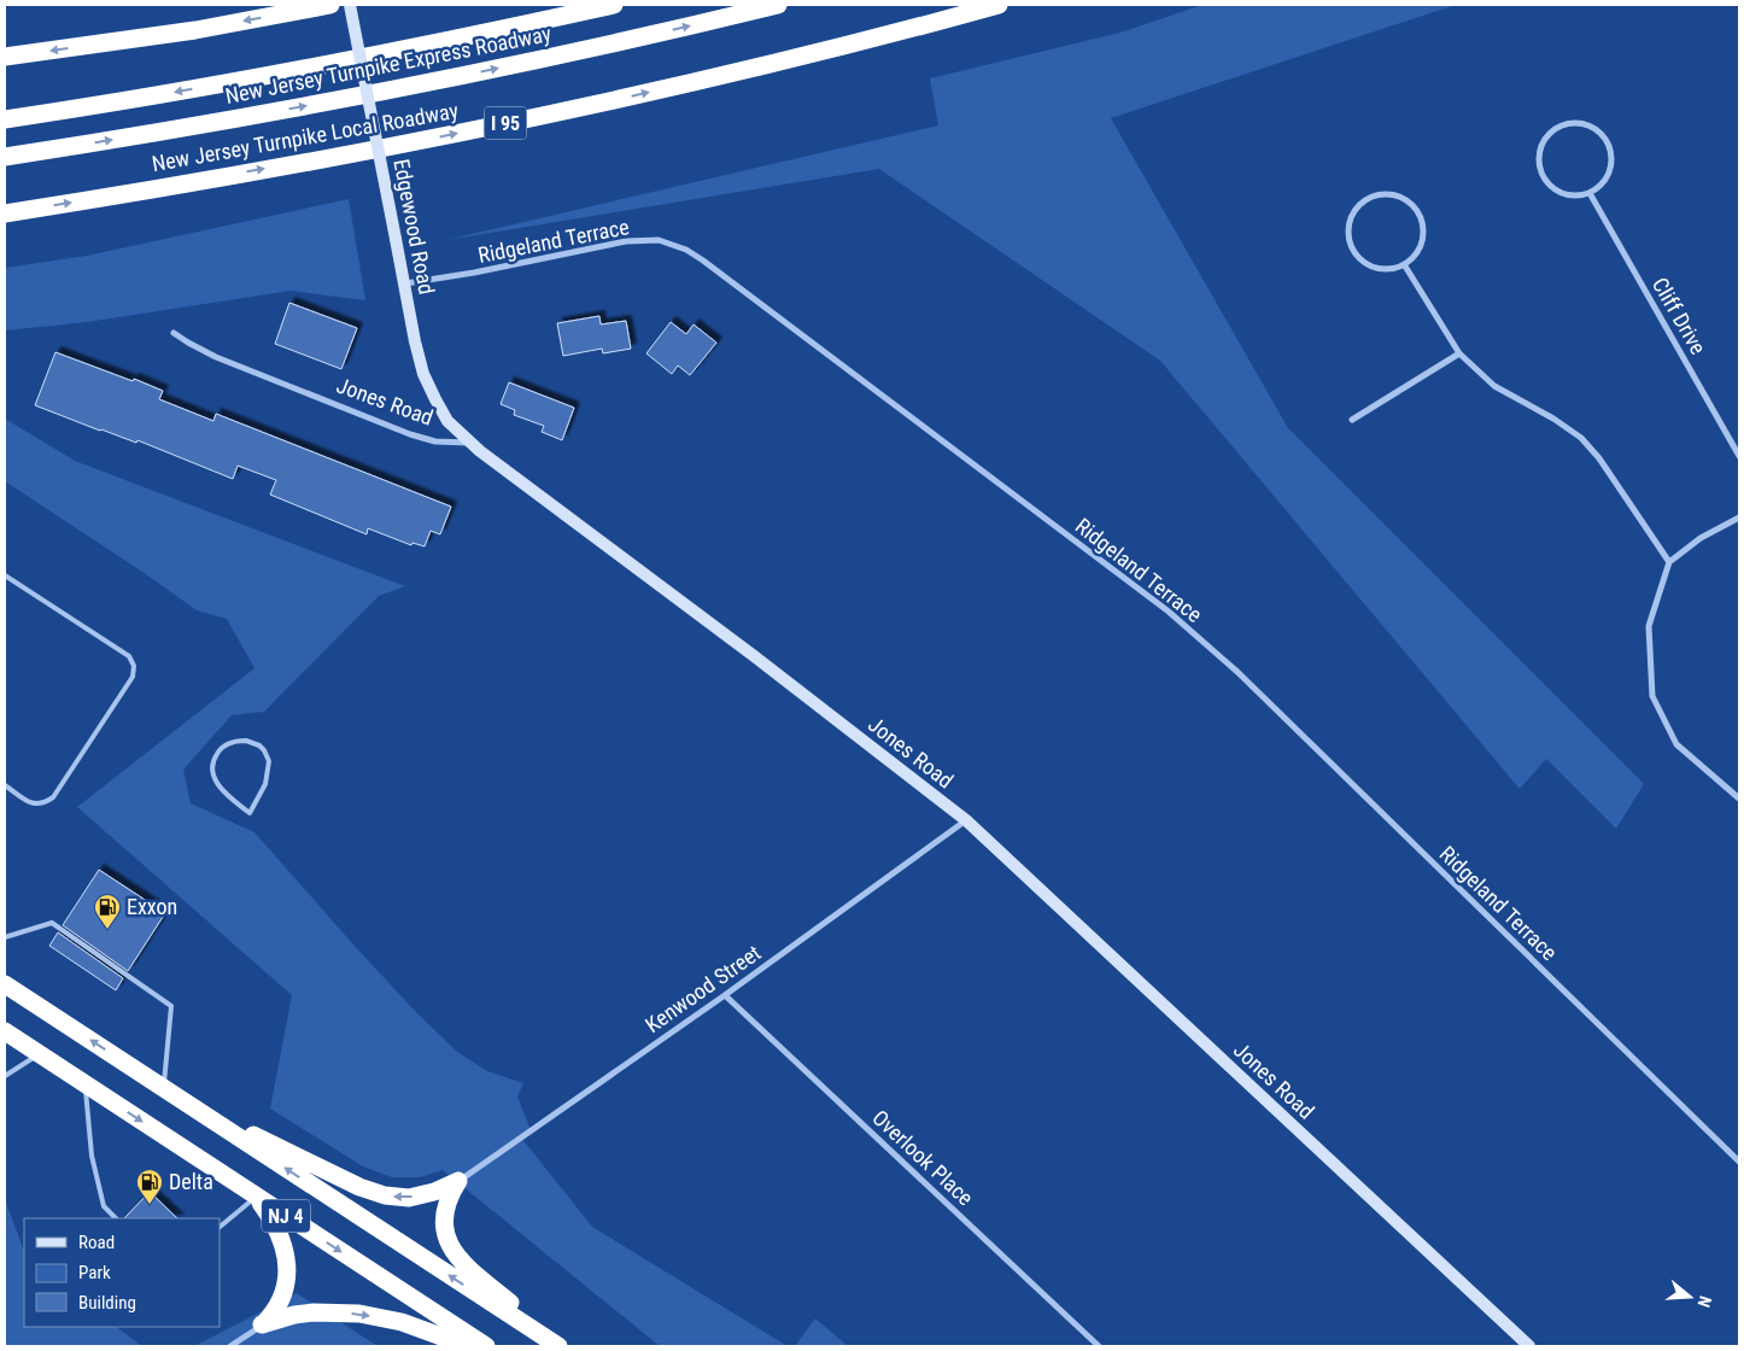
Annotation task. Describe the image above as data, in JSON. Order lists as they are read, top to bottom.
{
  "streets": {
    "highway": [
      "New Jersey Turnpike Express Roadway",
      "I 95",
      "New Jersey Turnpike Local Roadway",
      "NJ 4"
    ],
    "street": [
      "Edgewood Road",
      "Ridgeland Terrace",
      "Cliff Drive",
      "Jones Road",
      "Kenwood Street",
      "Overlook Place"
    ]
  },
  "crossings": [
    ["Edgewood Road", "Ridgeland Terrace"],
    ["Edgewood Road", "Jones Road"],
    ["Jones Road", "Kenwood Street"],
    ["Kenwood Street", "Overlook Place"]
  ],
  "places": {
    "fuel station": ["Exxon", "Delta"]
  },
  "legend": ["Road", "Park", "Building"],
  "north": "right"
}
